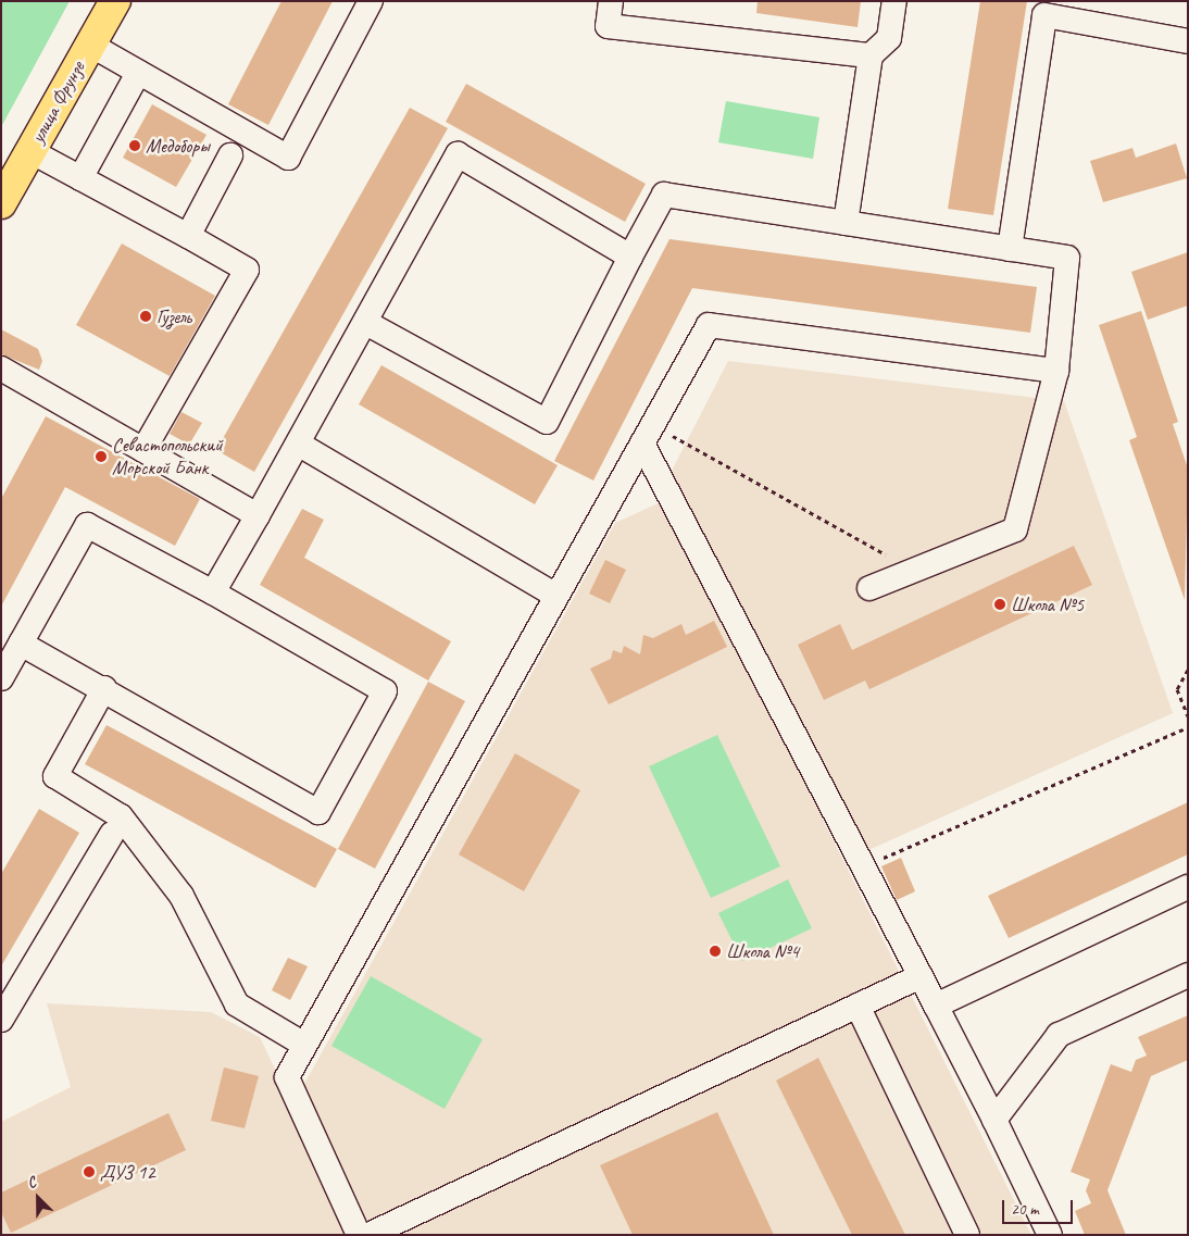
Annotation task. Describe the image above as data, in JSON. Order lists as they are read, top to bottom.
{
  "streets": {
    "main road": ["улица Фрунзе"]
  },
  "places": [
    "Медоборы",
    "Гузель",
    "Севастопольский Морской Банк",
    "Школа №5",
    "Школа №4",
    "ДУЗ 12"
  ],
  "scale_bar": "20 m",
  "north": "top left"
}
